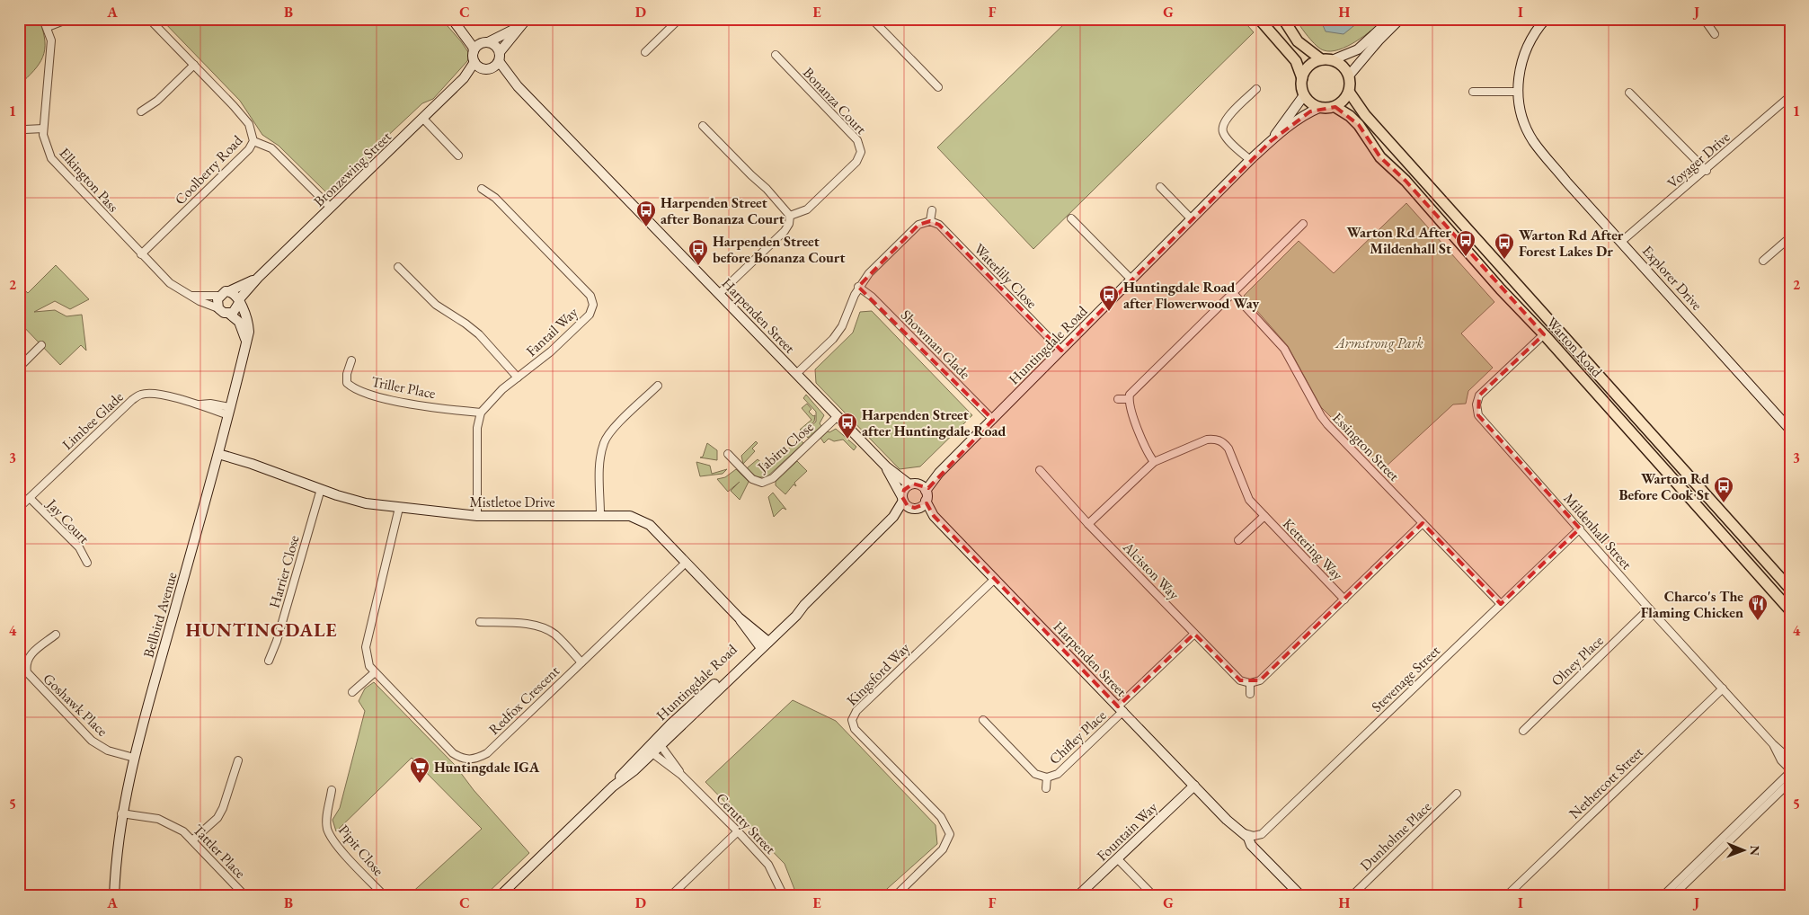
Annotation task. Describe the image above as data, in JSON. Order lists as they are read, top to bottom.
{
  "streets": {
    "main road": ["Warton Road"],
    "street": [
      "Bonanza Court",
      "Voyager Drive",
      "Bronzewing Street",
      "Coolberry Road",
      "Elkington Pass",
      "Waterlily Close",
      "Explorer Drive",
      "Harpenden Street",
      "Fantail Way",
      "Showman Glade",
      "Huntingdale Road",
      "Triller Place",
      "Limbee Glade",
      "Jabiru Close",
      "Essington Street",
      "Mistletoe Drive",
      "Jay Court",
      "Mildenhall Street",
      "Kettering Way",
      "Alciston Way",
      "Harrier Close",
      "Bellbird Avenue",
      "Olney Place",
      "Kingsford Way",
      "Stevenage Street",
      "Redfox Crescent",
      "Goshawk Place",
      "Chifley Place",
      "Nethercott Street",
      "Cerutty Street",
      "Fountain Way",
      "Dunholme Place",
      "Pipit Close",
      "Tattler Place"
    ]
  },
  "crossings": [
    ["Voyager Drive", "Explorer Drive"],
    ["Bronzewing Street", "Elkington Pass"],
    ["Bronzewing Street", "Harpenden Street"],
    ["Bronzewing Street", "Bellbird Avenue"],
    ["Coolberry Road", "Elkington Pass"],
    ["Elkington Pass", "Bellbird Avenue"],
    ["Waterlily Close", "Huntingdale Road"],
    ["Harpenden Street", "Huntingdale Road"],
    ["Harpenden Street", "Jabiru Close"],
    ["Harpenden Street", "Kingsford Way"],
    ["Harpenden Street", "Stevenage Street"],
    ["Harpenden Street", "Chifley Place"],
    ["Harpenden Street", "Fountain Way"],
    ["Fantail Way", "Triller Place"],
    ["Showman Glade", "Huntingdale Road"],
    ["Huntingdale Road", "Warton Road"],
    ["Huntingdale Road", "Mistletoe Drive"],
    ["Huntingdale Road", "Cerutty Street"],
    ["Warton Road", "Mildenhall Street"],
    ["Limbee Glade", "Jay Court"],
    ["Limbee Glade", "Bellbird Avenue"],
    ["Essington Street", "Stevenage Street"],
    ["Mistletoe Drive", "Harrier Close"],
    ["Mistletoe Drive", "Bellbird Avenue"],
    ["Mistletoe Drive", "Redfox Crescent"],
    ["Mildenhall Street", "Olney Place"],
    ["Mildenhall Street", "Stevenage Street"],
    ["Mildenhall Street", "Nethercott Street"],
    ["Kettering Way", "Alciston Way"],
    ["Alciston Way", "Chifley Place"],
    ["Bellbird Avenue", "Goshawk Place"],
    ["Bellbird Avenue", "Tattler Place"]
  ],
  "districts": ["HUNTINGDALE"],
  "parks": ["Armstrong Park"],
  "places": {
    "bus stop": [
      "Harpenden Street after Bonanza Court",
      "Warton Rd After Mildenhall St",
      "Warton Rd After Forest Lakes Dr",
      "Harpenden Street before Bonanza Court",
      "Huntingdale Road after Flowerwood Way",
      "Harpenden Street after Huntingdale Road",
      "Warton Rd Before Cook St"
    ],
    "restaurant": ["Charco's The Flaming Chicken"],
    "supermarket": ["Huntingdale IGA"]
  },
  "north": "right",
  "grid": {
    "columns": [
      "A",
      "B",
      "C",
      "D",
      "E",
      "F",
      "G",
      "H",
      "I",
      "J"
    ],
    "rows": [
      "1",
      "2",
      "3",
      "4",
      "5"
    ]
  }
}
